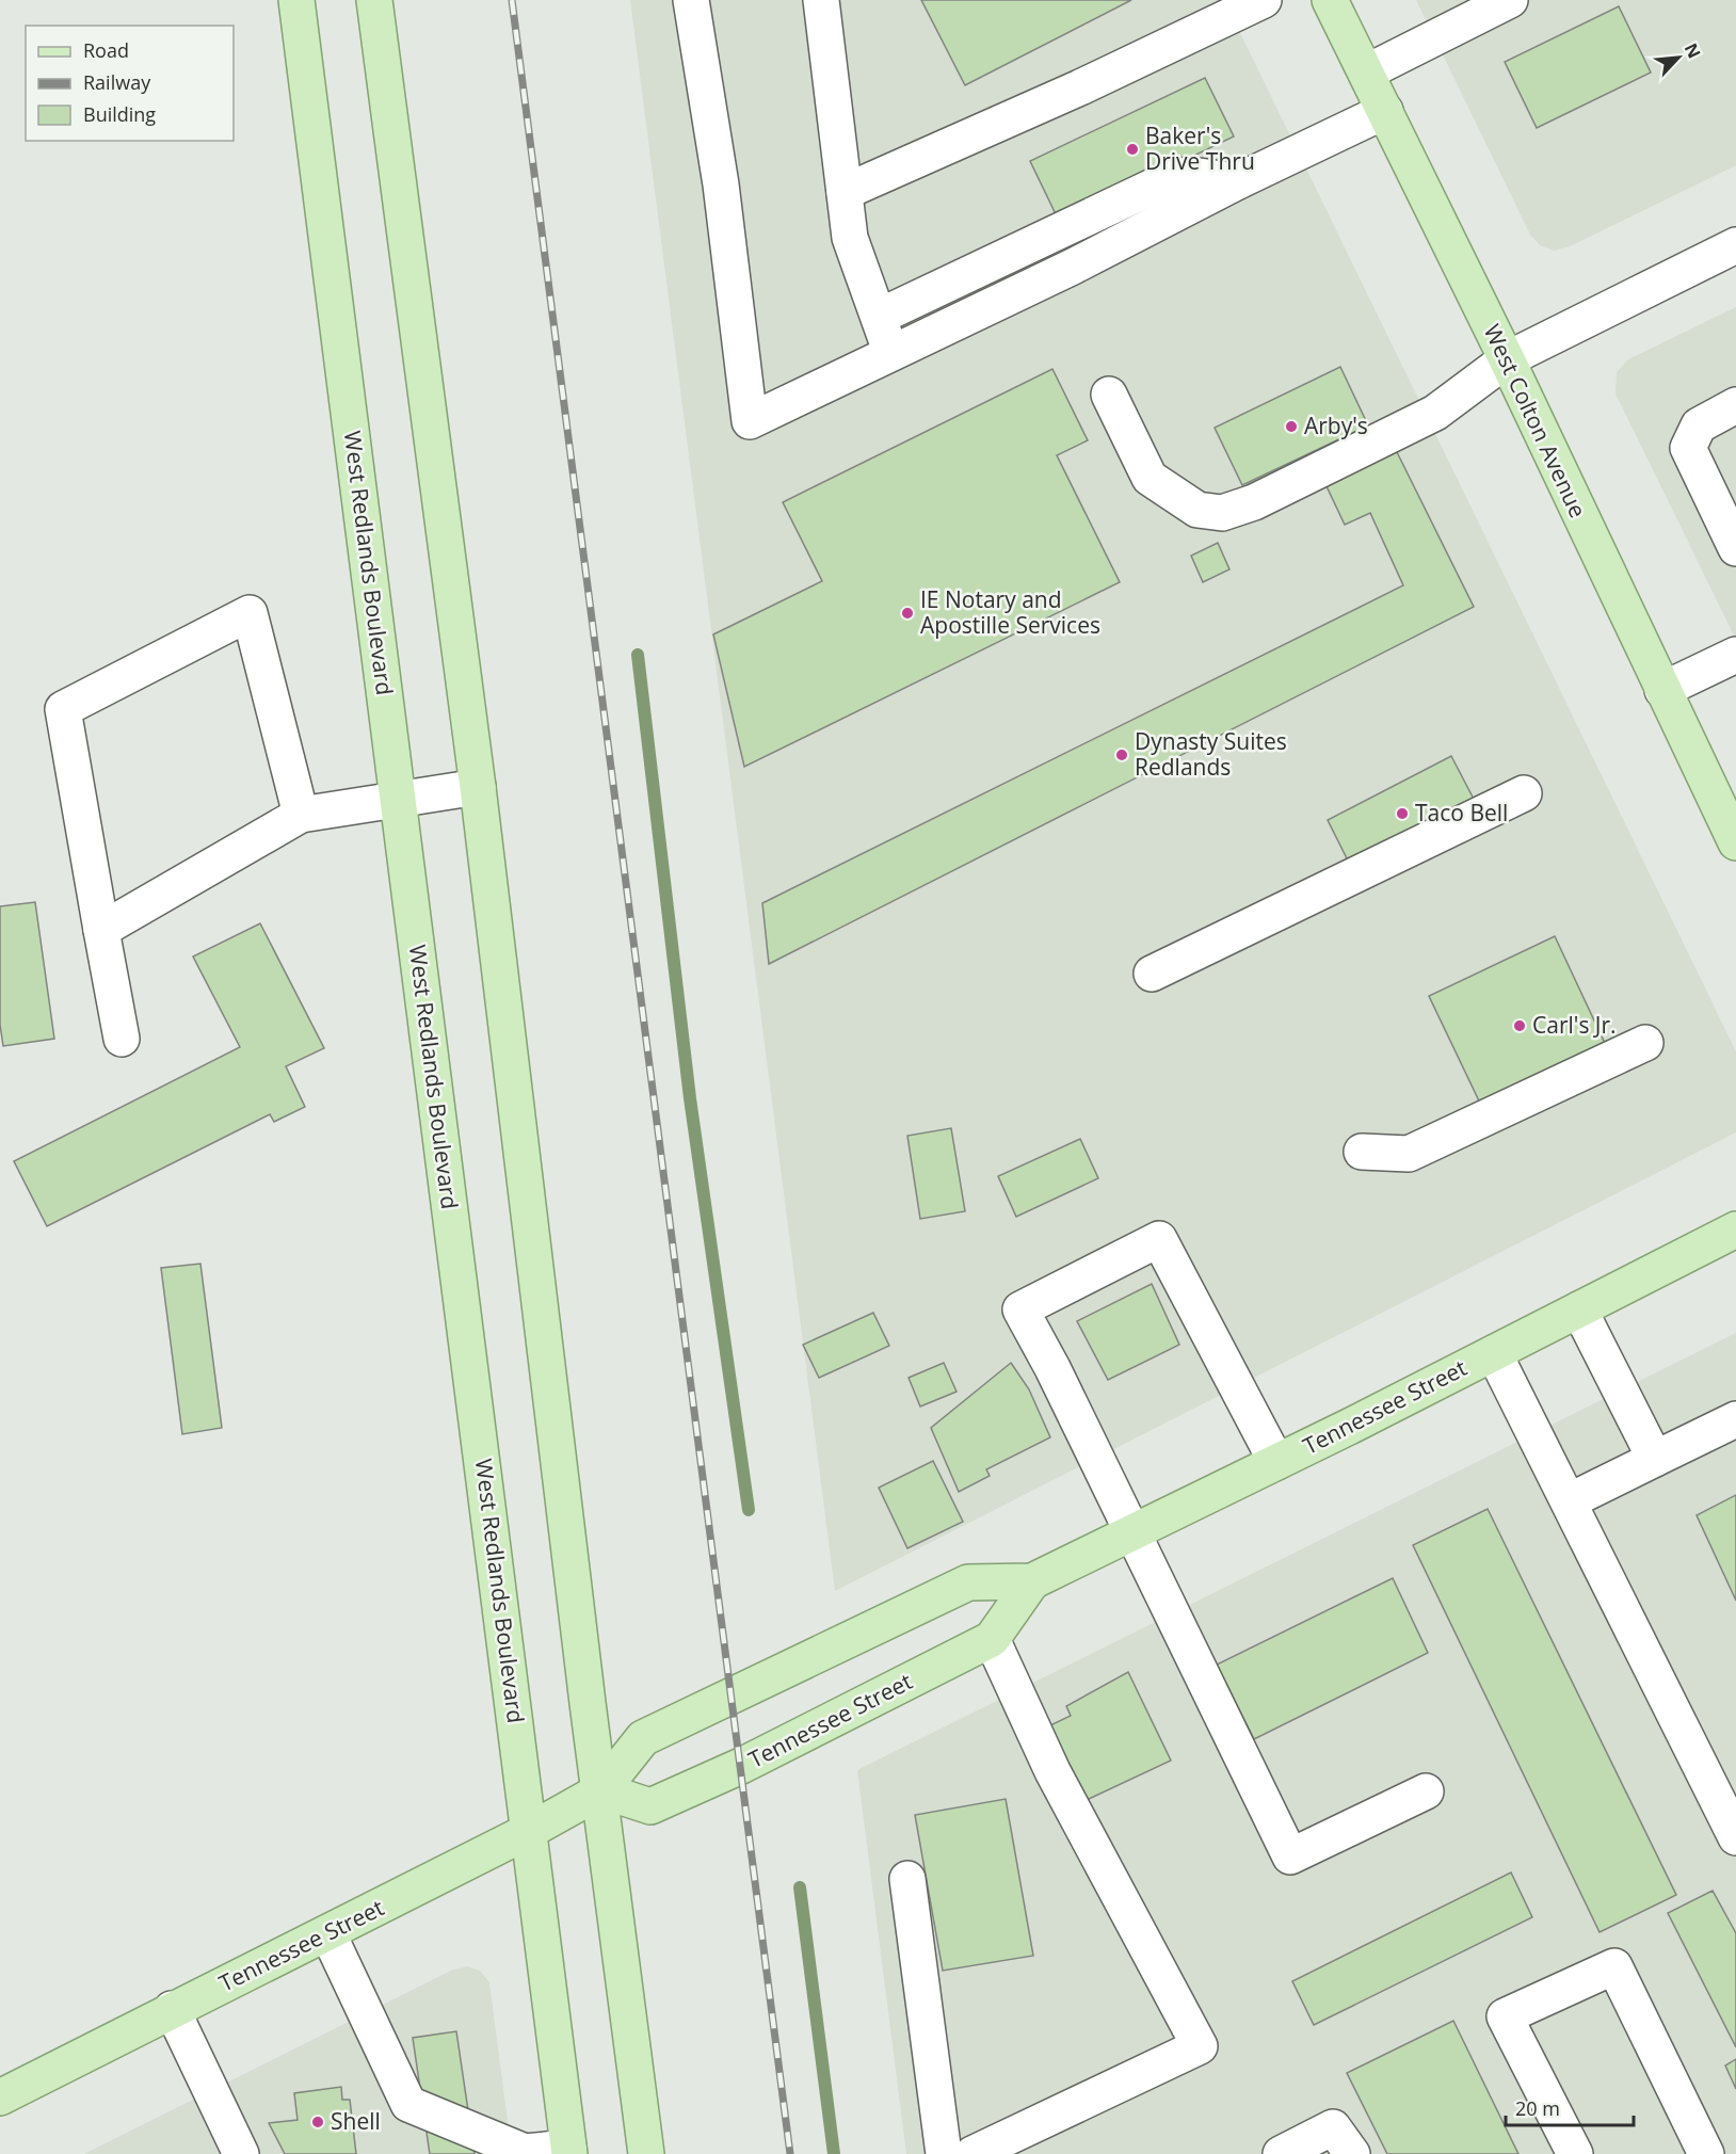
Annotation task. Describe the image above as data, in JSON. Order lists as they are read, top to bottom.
{
  "streets": {
    "main road": ["West Colton Avenue", "West Redlands Boulevard", "Tennessee Street"]
  },
  "crossings": [
    ["West Redlands Boulevard", "Tennessee Street"]
  ],
  "places": [
    "Baker's Drive Thru",
    "Arby's",
    "IE Notary and Apostille Services",
    "Dynasty Suites Redlands",
    "Taco Bell",
    "Carl's Jr.",
    "Shell"
  ],
  "legend": ["Road", "Railway", "Building"],
  "scale_bar": "20 m",
  "north": "top right"
}
